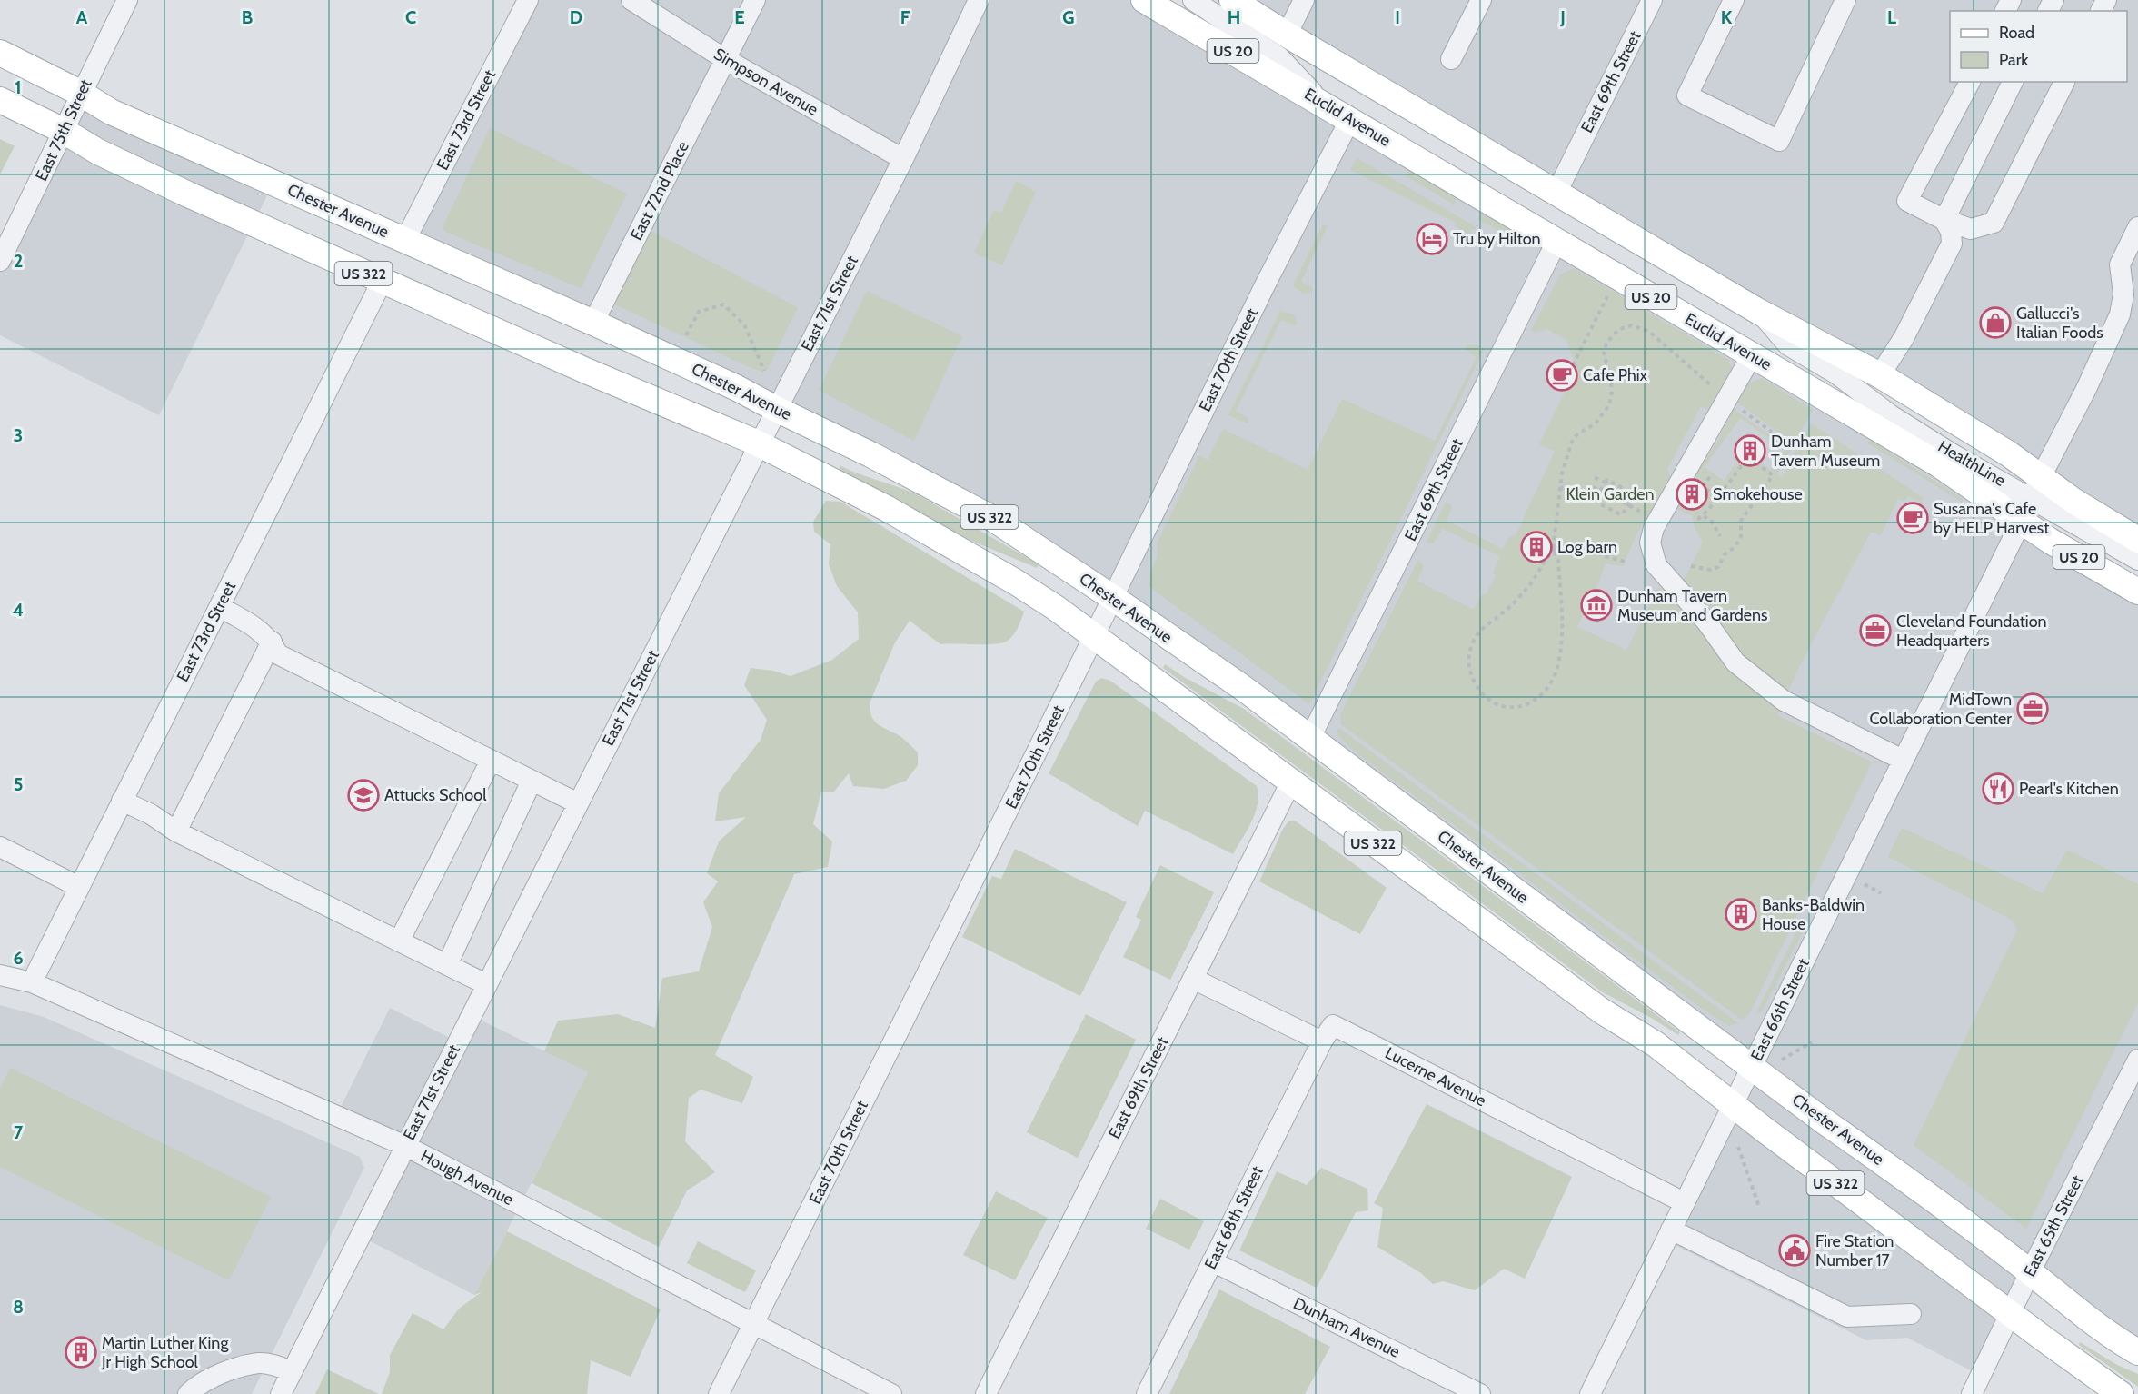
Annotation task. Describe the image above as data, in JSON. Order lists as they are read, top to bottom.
{
  "streets": {
    "main road": [
      "US 20",
      "Euclid Avenue",
      "Chester Avenue",
      "US 322"
    ],
    "street": [
      "Simpson Avenue",
      "East 69th Street",
      "East 73rd Street",
      "East 75th Street",
      "East 72nd Place",
      "East 71st Street",
      "East 70th Street",
      "HealthLine",
      "East 66th Street",
      "Lucerne Avenue",
      "Hough Avenue",
      "East 68th Street",
      "East 65th Street",
      "Dunham Avenue"
    ]
  },
  "crossings": [
    ["Simpson Avenue", "East 72nd Place"],
    ["Simpson Avenue", "East 71st Street"],
    ["East 69th Street", "Euclid Avenue"],
    ["East 69th Street", "Chester Avenue"],
    ["East 69th Street", "US 322"],
    ["Euclid Avenue", "East 70th Street"],
    ["Euclid Avenue", "HealthLine"],
    ["Euclid Avenue", "East 66th Street"],
    ["East 73rd Street", "Chester Avenue"],
    ["East 73rd Street", "US 322"],
    ["East 73rd Street", "Hough Avenue"],
    ["East 75th Street", "Chester Avenue"],
    ["East 75th Street", "US 322"],
    ["East 72nd Place", "Chester Avenue"],
    ["Chester Avenue", "East 71st Street"],
    ["Chester Avenue", "East 70th Street"],
    ["Chester Avenue", "East 66th Street"],
    ["Chester Avenue", "East 65th Street"],
    ["US 322", "East 71st Street"],
    ["US 322", "East 70th Street"],
    ["US 322", "East 66th Street"],
    ["US 322", "East 65th Street"],
    ["East 71st Street", "Hough Avenue"],
    ["East 70th Street", "Hough Avenue"],
    ["HealthLine", "East 66th Street"],
    ["East 66th Street", "Lucerne Avenue"],
    ["Lucerne Avenue", "East 68th Street"],
    ["East 68th Street", "Dunham Avenue"]
  ],
  "parks": ["Klein Garden"],
  "places": {
    "hotel": ["Tru by Hilton"],
    "shop": ["Gallucci's Italian Foods"],
    "cafe": ["Cafe Phix", "Susanna's Cafe by HELP Harvest"],
    "building": [
      "Dunham Tavern Museum",
      "Smokehouse",
      "Log barn",
      "Banks-Baldwin House",
      "Martin Luther King Jr High School"
    ],
    "museum": ["Dunham Tavern Museum and Gardens"],
    "office": ["Cleveland Foundation Headquarters", "MidTown Collaboration Center"],
    "restaurant": ["Pearl's Kitchen"],
    "school or university": ["Attucks School"],
    "public building": ["Fire Station Number 17"]
  },
  "legend": ["Road", "Park"],
  "grid": {
    "columns": [
      "A",
      "B",
      "C",
      "D",
      "E",
      "F",
      "G",
      "H",
      "I",
      "J",
      "K",
      "L"
    ],
    "rows": [
      "1",
      "2",
      "3",
      "4",
      "5",
      "6",
      "7",
      "8"
    ]
  }
}
